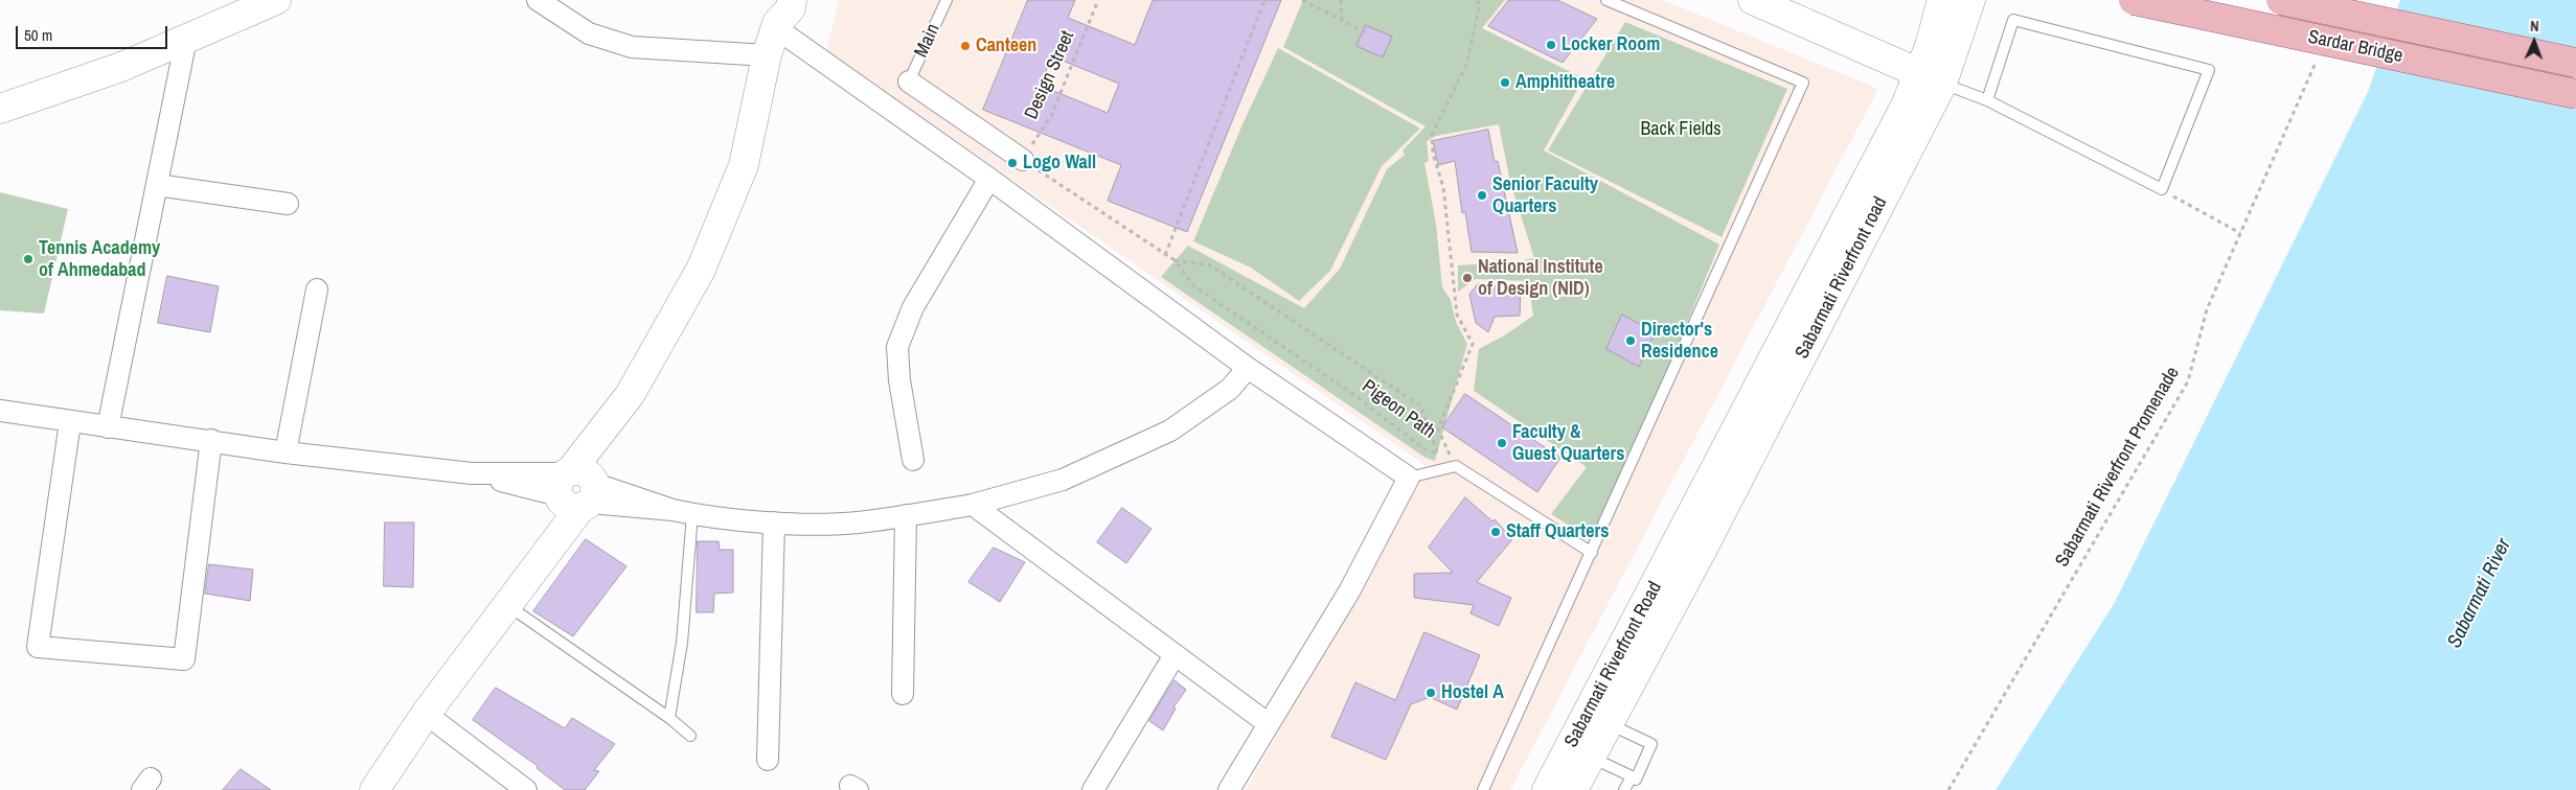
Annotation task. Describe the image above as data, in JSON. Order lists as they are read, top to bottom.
{
  "streets": {
    "main road": ["Sardar Bridge"],
    "street": ["Sabarmati Riverfront road", "Sabarmati Riverfront Road"],
    "lane": ["Main"],
    "path": ["Design Street", "Pigeon Path", "Sabarmati Riverfront Promenade"]
  },
  "crossings": [
    ["Design Street", "Pigeon Path"],
    ["Sabarmati Riverfront road", "Sabarmati Riverfront Road"]
  ],
  "water": ["Sabarmati River"],
  "parks": ["Back Fields"],
  "places": [
    "Locker Room",
    "Canteen",
    "Amphitheatre",
    "Logo Wall",
    "Senior Faculty Quarters",
    "Tennis Academy of Ahmedabad",
    "National Institute of Design (NID)",
    "Director's Residence",
    "Faculty & Guest Quarters",
    "Staff Quarters",
    "Hostel A"
  ],
  "scale_bar": "50 m",
  "north": "top"
}
